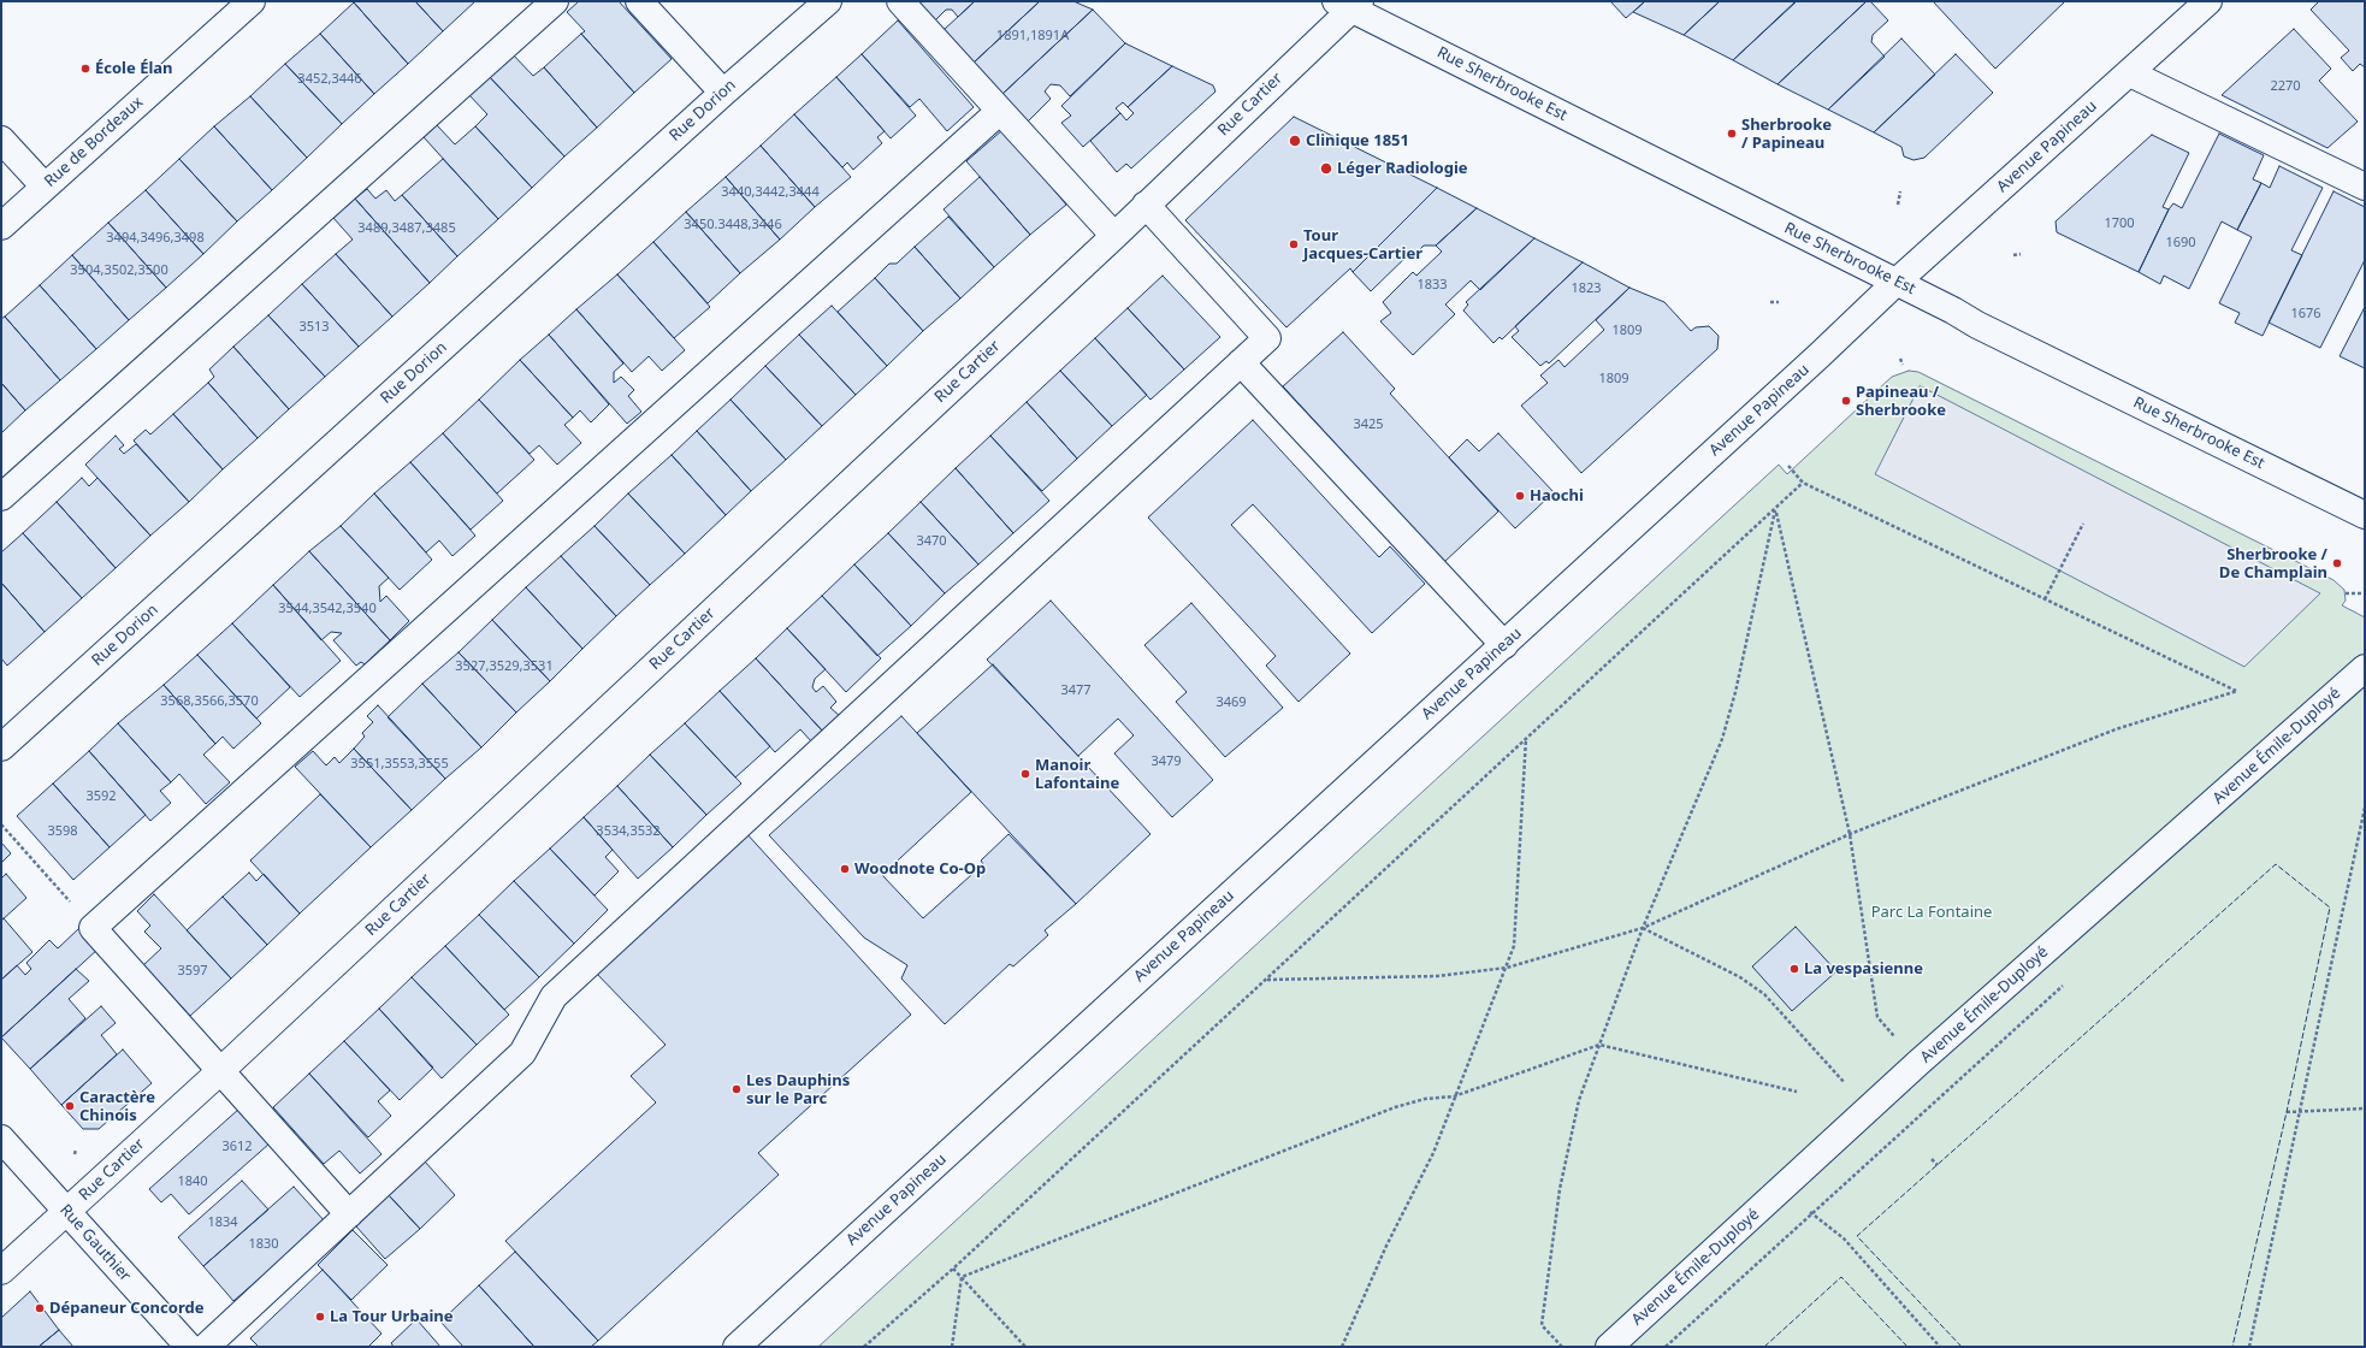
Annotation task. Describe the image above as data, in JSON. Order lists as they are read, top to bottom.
{
  "streets": {
    "street": [
      "Rue Sherbrooke Est",
      "Rue Cartier",
      "Rue Dorion",
      "Rue de Bordeaux",
      "Avenue Papineau",
      "Avenue Émile-Duployé",
      "Rue Gauthier"
    ]
  },
  "crossings": [
    ["Rue Sherbrooke Est", "Rue Cartier"],
    ["Rue Sherbrooke Est", "Avenue Papineau"],
    ["Rue Cartier", "Rue Gauthier"]
  ],
  "parks": ["Parc La Fontaine"],
  "places": [
    "École Élan",
    "Sherbrooke / Papineau",
    "Clinique 1851",
    "Léger Radiologie",
    "Tour Jacques-Cartier",
    "Papineau / Sherbrooke",
    "Haochi",
    "Sherbrooke / De Champlain",
    "Manoir Lafontaine",
    "Woodnote Co-Op",
    "La vespasienne",
    "Les Dauphins sur le Parc",
    "Caractère Chinois",
    "Dépaneur Concorde",
    "La Tour Urbaine"
  ],
  "house_numbers": [
    "1891,1891A",
    "3452,3446",
    "2270",
    "3440,3442,3444",
    "1700",
    "3450.3448,3446",
    "3489,3487,3485",
    "3494,3496,3498",
    "1690",
    "3504,3502,3500",
    "1833",
    "1823",
    "1676",
    "3513",
    "1809",
    "1809",
    "3425",
    "3470",
    "3544,3542,3540",
    "3527,3529,3531",
    "3477",
    "3568,3566,3570",
    "3469",
    "3479",
    "3551,3553,3555",
    "3592",
    "3598",
    "3534,3532",
    "3597",
    "3612",
    "1840",
    "1834",
    "1830"
  ]
}
